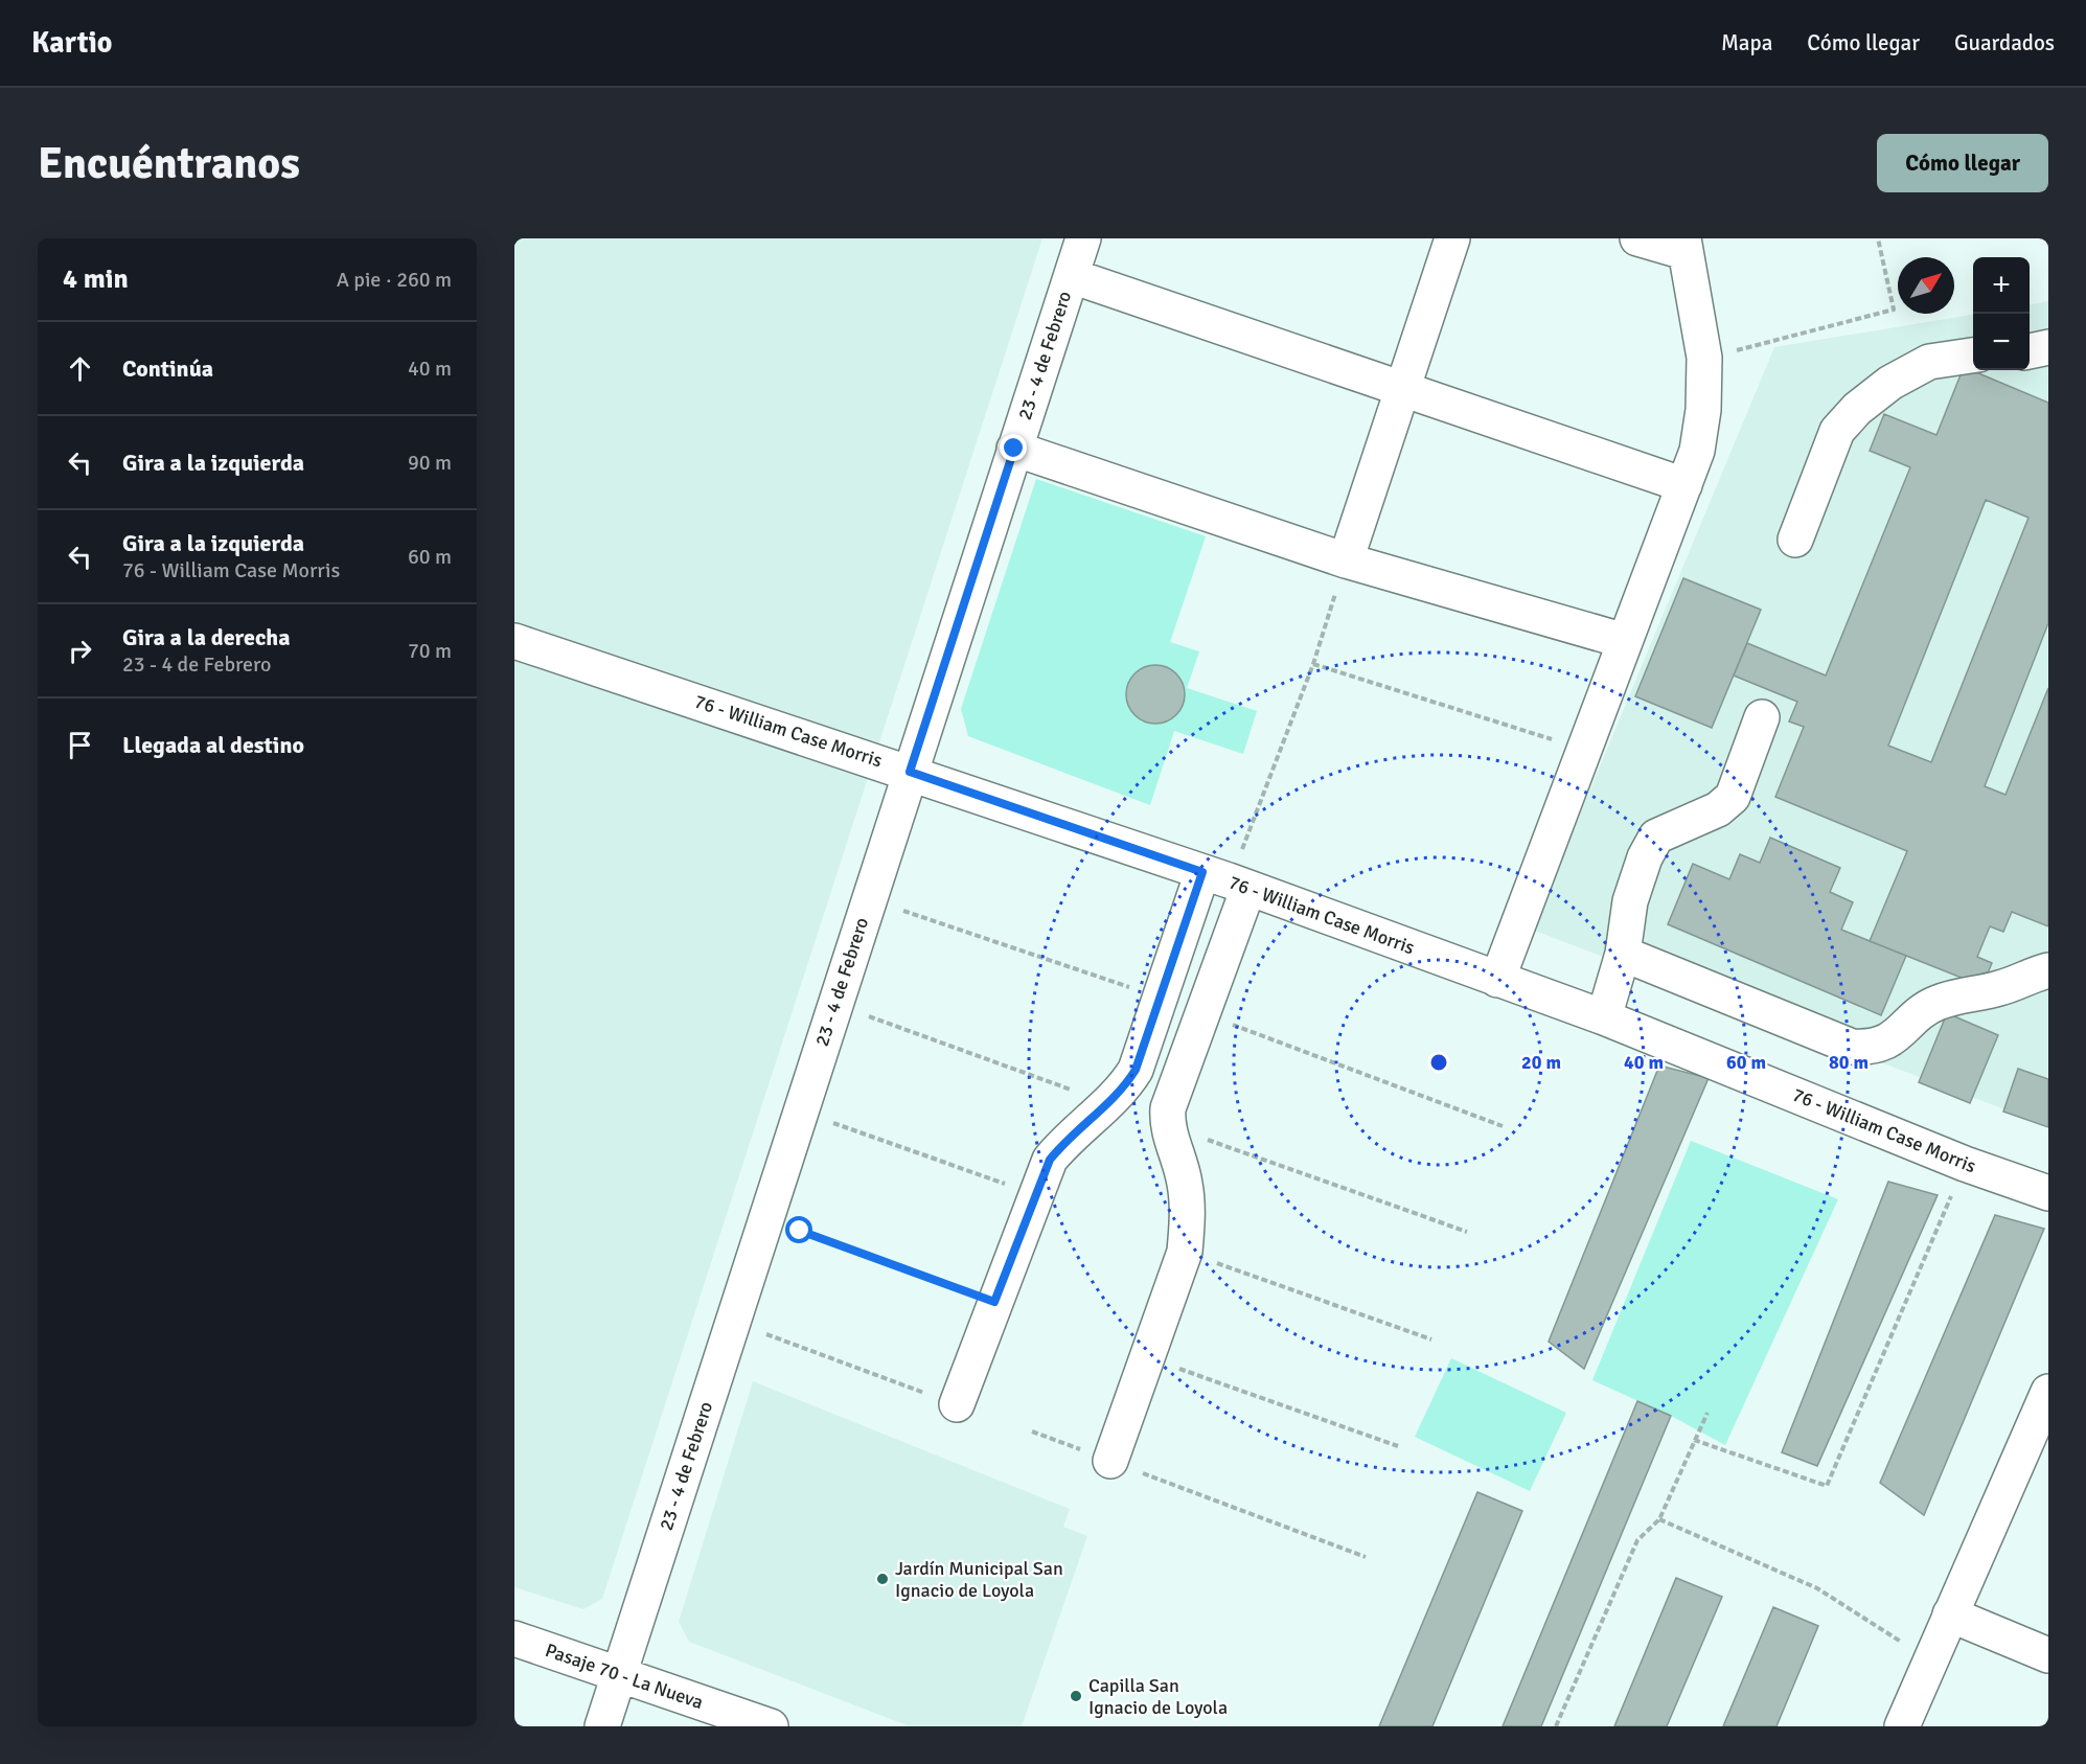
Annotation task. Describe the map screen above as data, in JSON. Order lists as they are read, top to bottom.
{
  "streets": {
    "street": ["23 - 4 de Febrero", "76 - William Case Morris", "Pasaje 70 - La Nueva"]
  },
  "crossings": [
    ["23 - 4 de Febrero", "76 - William Case Morris"],
    ["23 - 4 de Febrero", "Pasaje 70 - La Nueva"]
  ],
  "places": ["Jardín Municipal San Ignacio de Loyola", "Capilla San Ignacio de Loyola"],
  "north": "top right",
  "page": {
    "header": "Kartio",
    "nav": ["Mapa", "Cómo llegar", "Guardados"],
    "buttons": "Cómo llegar",
    "title": "Encuéntranos",
    "heading": ["4 min", "A pie · 260 m"],
    "map_buttons": ["+", "−"],
    "list": [
      ["Continúa", "40 m"],
      ["Gira a la izquierda", "90 m"],
      ["Gira a la izquierda", "76 - William Case Morris", "60 m"],
      ["Gira a la derecha", "23 - 4 de Febrero", "70 m"],
      "Llegada al destino"
    ]
  },
  "rings": [
    "20 m",
    "40 m",
    "60 m",
    "80 m"
  ]
}
